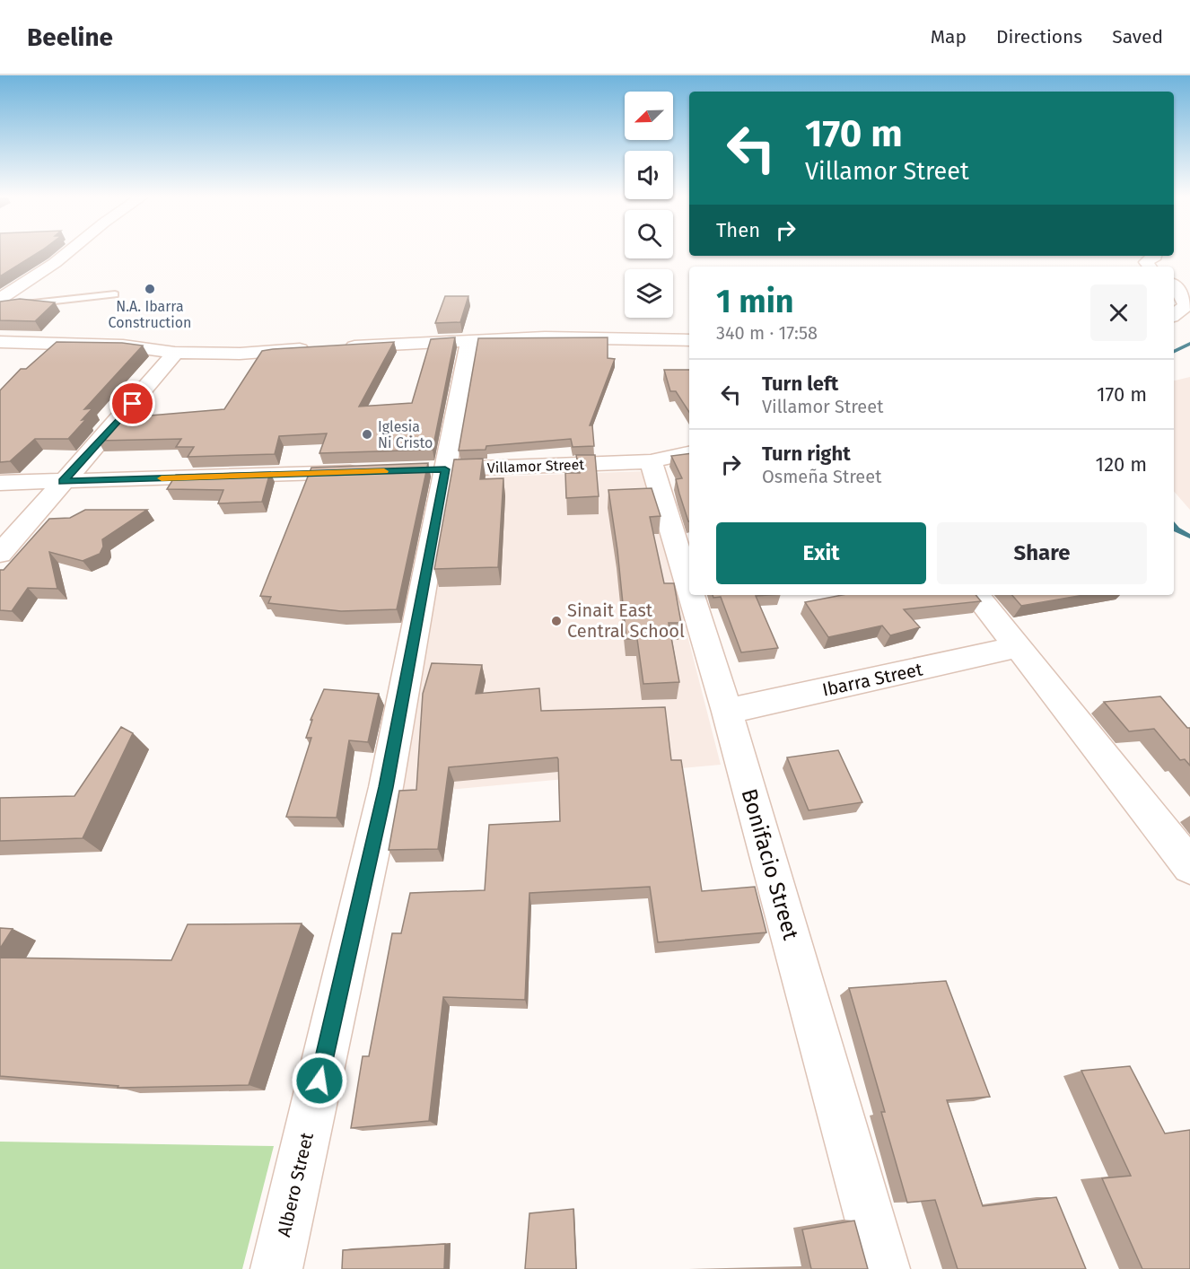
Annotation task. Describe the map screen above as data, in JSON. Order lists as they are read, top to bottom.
{
  "streets": {
    "street": [
      "Villamor Street",
      "Ibarra Street",
      "Bonifacio Street",
      "Albero Street"
    ]
  },
  "crossings": [
    ["Villamor Street", "Bonifacio Street"],
    ["Villamor Street", "Albero Street"],
    ["Ibarra Street", "Bonifacio Street"]
  ],
  "places": ["N.A. Ibarra Construction", "Iglesia Ni Cristo", "Sinait East Central School"],
  "north": "bottom left",
  "page": {
    "header": "Beeline",
    "nav": ["Map", "Directions", "Saved"],
    "turn": ["170 m", "Villamor Street"],
    "then": "Then",
    "heading": ["1 min", "340 m · 17:58"],
    "list": [
      {
        "name": "Turn left",
        "note": "Villamor Street",
        "value": "170 m"
      },
      {
        "name": "Turn right",
        "note": "Osmeña Street",
        "value": "120 m"
      }
    ],
    "buttons": ["Exit", "Share"]
  }
}
